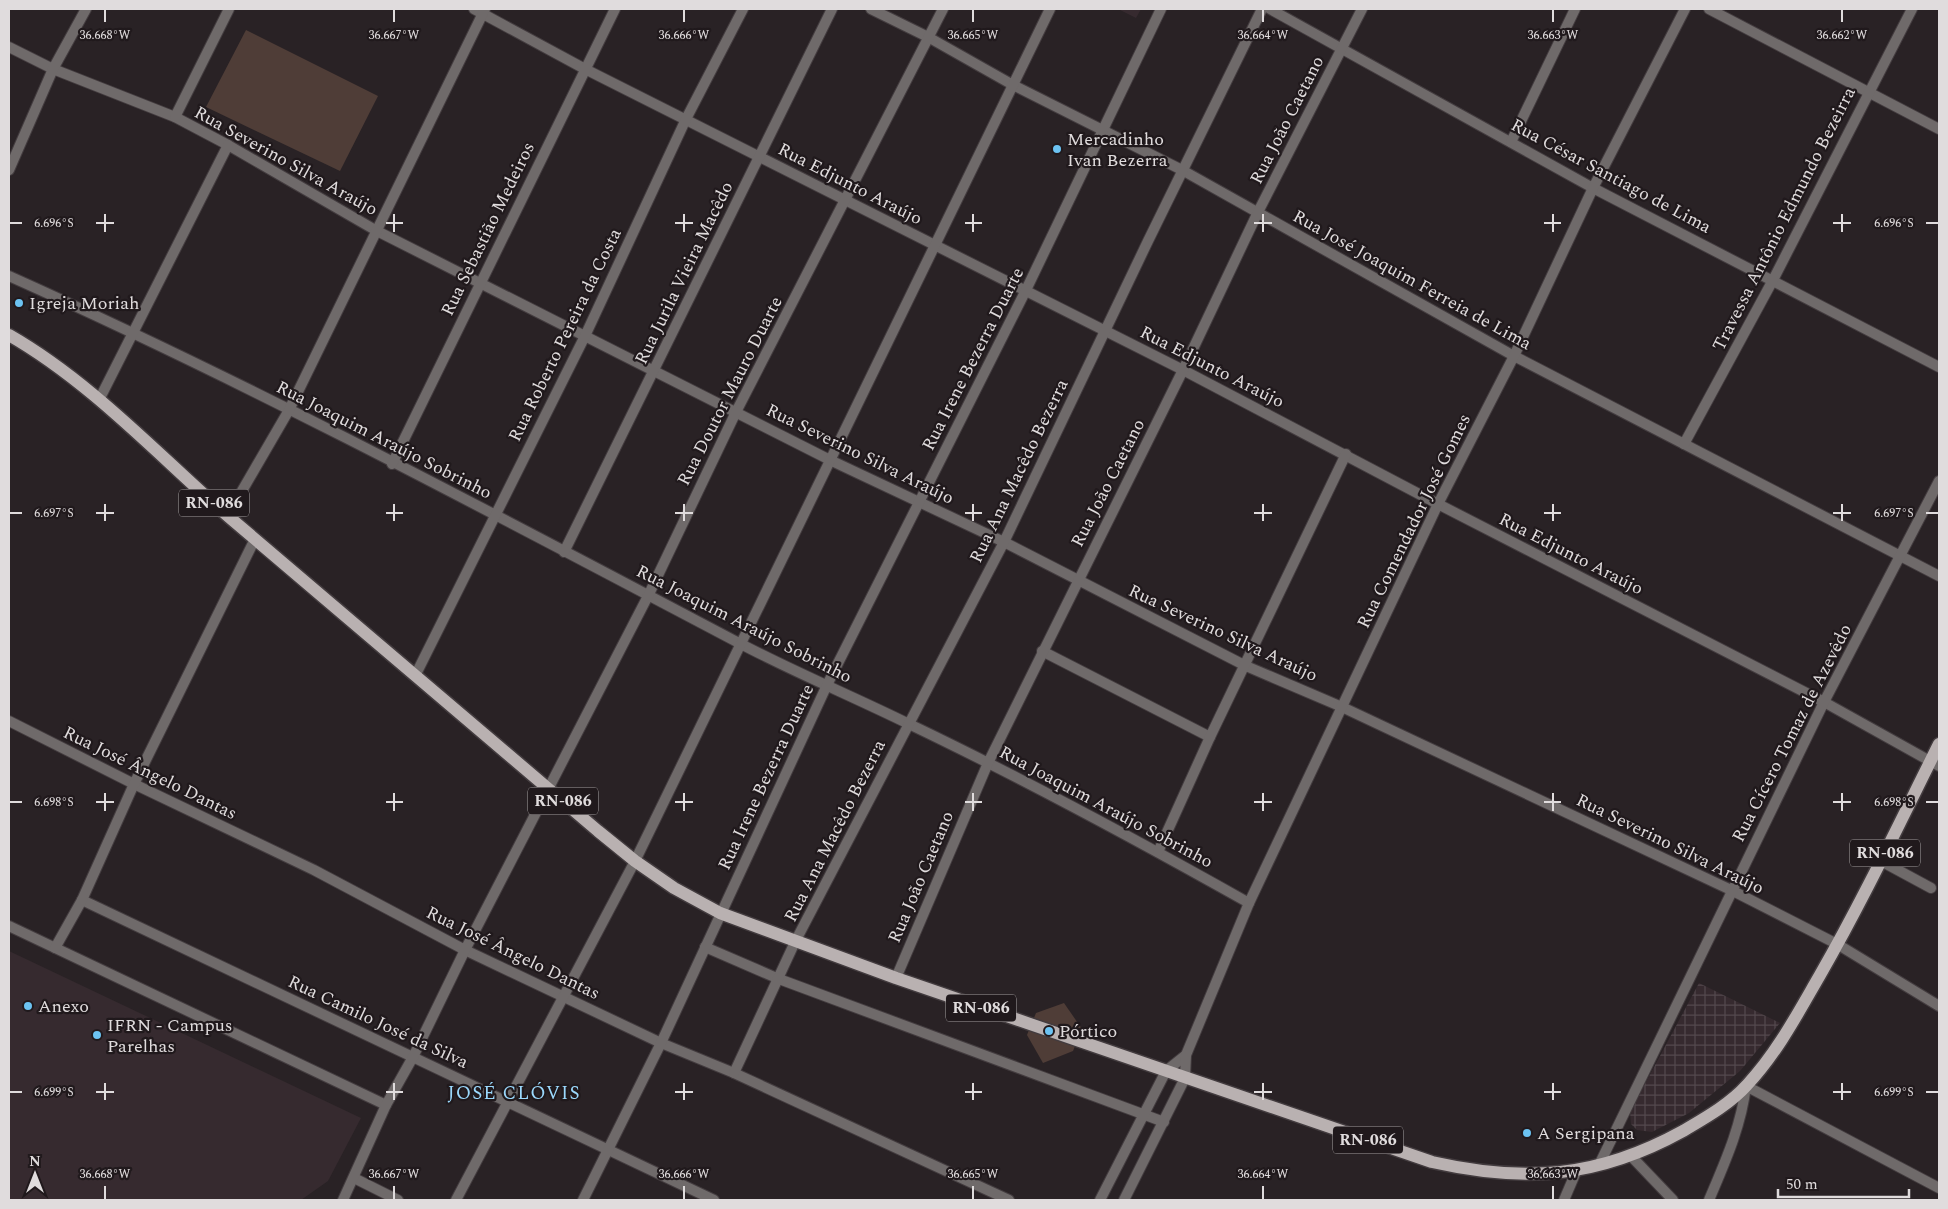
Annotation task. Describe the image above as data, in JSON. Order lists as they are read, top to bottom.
{
  "streets": {
    "main road": ["RN-086"],
    "street": [
      "Rua João Caetano",
      "Rua Severino Silva Araújo",
      "Rua César Santiago de Lima",
      "Rua Edjunto Araújo",
      "Travessa Antônio Edmundo Bezeirra",
      "Rua Sebastião Medeiros",
      "Rua Jurila Vieira Macêdo",
      "Rua José Joaquim Ferreia de Lima",
      "Rua Roberto Pereira da Costa",
      "Rua Irene Bezerra Duarte",
      "Rua Doutor Mauro Duarte",
      "Rua Joaquim Araújo Sobrinho",
      "Rua Ana Macêdo Bezerra",
      "Rua Comendador José Gomes",
      "Rua Cícero Tomaz de Azevêdo",
      "Rua José Ângelo Dantas",
      "Rua Camilo José da Silva"
    ]
  },
  "crossings": [
    ["Rua João Caetano", "Rua Severino Silva Araújo"],
    ["Rua João Caetano", "Rua César Santiago de Lima"],
    ["Rua João Caetano", "Rua Edjunto Araújo"],
    ["Rua João Caetano", "Rua José Joaquim Ferreia de Lima"],
    ["Rua João Caetano", "Rua Joaquim Araújo Sobrinho"],
    ["Rua João Caetano", "RN-086"],
    ["Rua Severino Silva Araújo", "Rua Sebastião Medeiros"],
    ["Rua Severino Silva Araújo", "Rua Jurila Vieira Macêdo"],
    ["Rua Severino Silva Araújo", "Rua Roberto Pereira da Costa"],
    ["Rua Severino Silva Araújo", "Rua Irene Bezerra Duarte"],
    ["Rua Severino Silva Araújo", "Rua Doutor Mauro Duarte"],
    ["Rua Severino Silva Araújo", "Rua Ana Macêdo Bezerra"],
    ["Rua Severino Silva Araújo", "RN-086"],
    ["Rua Severino Silva Araújo", "Rua Comendador José Gomes"],
    ["Rua Severino Silva Araújo", "Rua Cícero Tomaz de Azevêdo"],
    ["Rua César Santiago de Lima", "Travessa Antônio Edmundo Bezeirra"],
    ["Rua César Santiago de Lima", "Rua Comendador José Gomes"],
    ["Rua Edjunto Araújo", "Rua Sebastião Medeiros"],
    ["Rua Edjunto Araújo", "Rua Jurila Vieira Macêdo"],
    ["Rua Edjunto Araújo", "Rua Roberto Pereira da Costa"],
    ["Rua Edjunto Araújo", "Rua Irene Bezerra Duarte"],
    ["Rua Edjunto Araújo", "Rua Doutor Mauro Duarte"],
    ["Rua Edjunto Araújo", "Rua Ana Macêdo Bezerra"],
    ["Rua Edjunto Araújo", "RN-086"],
    ["Rua Edjunto Araújo", "Rua Comendador José Gomes"],
    ["Rua Edjunto Araújo", "Rua Cícero Tomaz de Azevêdo"],
    ["Travessa Antônio Edmundo Bezeirra", "Rua José Joaquim Ferreia de Lima"],
    ["Rua Sebastião Medeiros", "Rua Joaquim Araújo Sobrinho"],
    ["Rua Jurila Vieira Macêdo", "Rua Joaquim Araújo Sobrinho"],
    ["Rua José Joaquim Ferreia de Lima", "Rua Irene Bezerra Duarte"],
    ["Rua José Joaquim Ferreia de Lima", "Rua Doutor Mauro Duarte"],
    ["Rua José Joaquim Ferreia de Lima", "Rua Ana Macêdo Bezerra"],
    ["Rua José Joaquim Ferreia de Lima", "Rua Comendador José Gomes"],
    ["Rua José Joaquim Ferreia de Lima", "Rua Cícero Tomaz de Azevêdo"],
    ["Rua Roberto Pereira da Costa", "Rua Joaquim Araújo Sobrinho"],
    ["Rua Roberto Pereira da Costa", "RN-086"],
    ["Rua Irene Bezerra Duarte", "Rua Joaquim Araújo Sobrinho"],
    ["Rua Irene Bezerra Duarte", "RN-086"],
    ["Rua Irene Bezerra Duarte", "Rua José Ângelo Dantas"],
    ["Rua Irene Bezerra Duarte", "Rua Camilo José da Silva"],
    ["Rua Doutor Mauro Duarte", "Rua Joaquim Araújo Sobrinho"],
    ["Rua Doutor Mauro Duarte", "RN-086"],
    ["Rua Doutor Mauro Duarte", "Rua José Ângelo Dantas"],
    ["Rua Doutor Mauro Duarte", "Rua Camilo José da Silva"],
    ["Rua Joaquim Araújo Sobrinho", "Rua Ana Macêdo Bezerra"],
    ["Rua Joaquim Araújo Sobrinho", "Rua Comendador José Gomes"],
    ["Rua Ana Macêdo Bezerra", "RN-086"],
    ["Rua Ana Macêdo Bezerra", "Rua José Ângelo Dantas"],
    ["RN-086", "Rua Comendador José Gomes"],
    ["RN-086", "Rua Cícero Tomaz de Azevêdo"]
  ],
  "districts": ["JOSÉ CLÓVIS"],
  "places": [
    "Mercadinho Ivan Bezerra",
    "Igreja Moriah",
    "Anexo",
    "Pórtico",
    "IFRN - Campus Parelhas",
    "A Sergipana"
  ],
  "scale_bar": "50 m",
  "north": "top",
  "coordinates": [
    "36.668°W",
    "36.667°W",
    "36.666°W",
    "36.665°W",
    "36.664°W",
    "36.663°W",
    "36.662°W",
    "6.696°S",
    "6.697°S",
    "6.698°S",
    "6.699°S"
  ]
}
